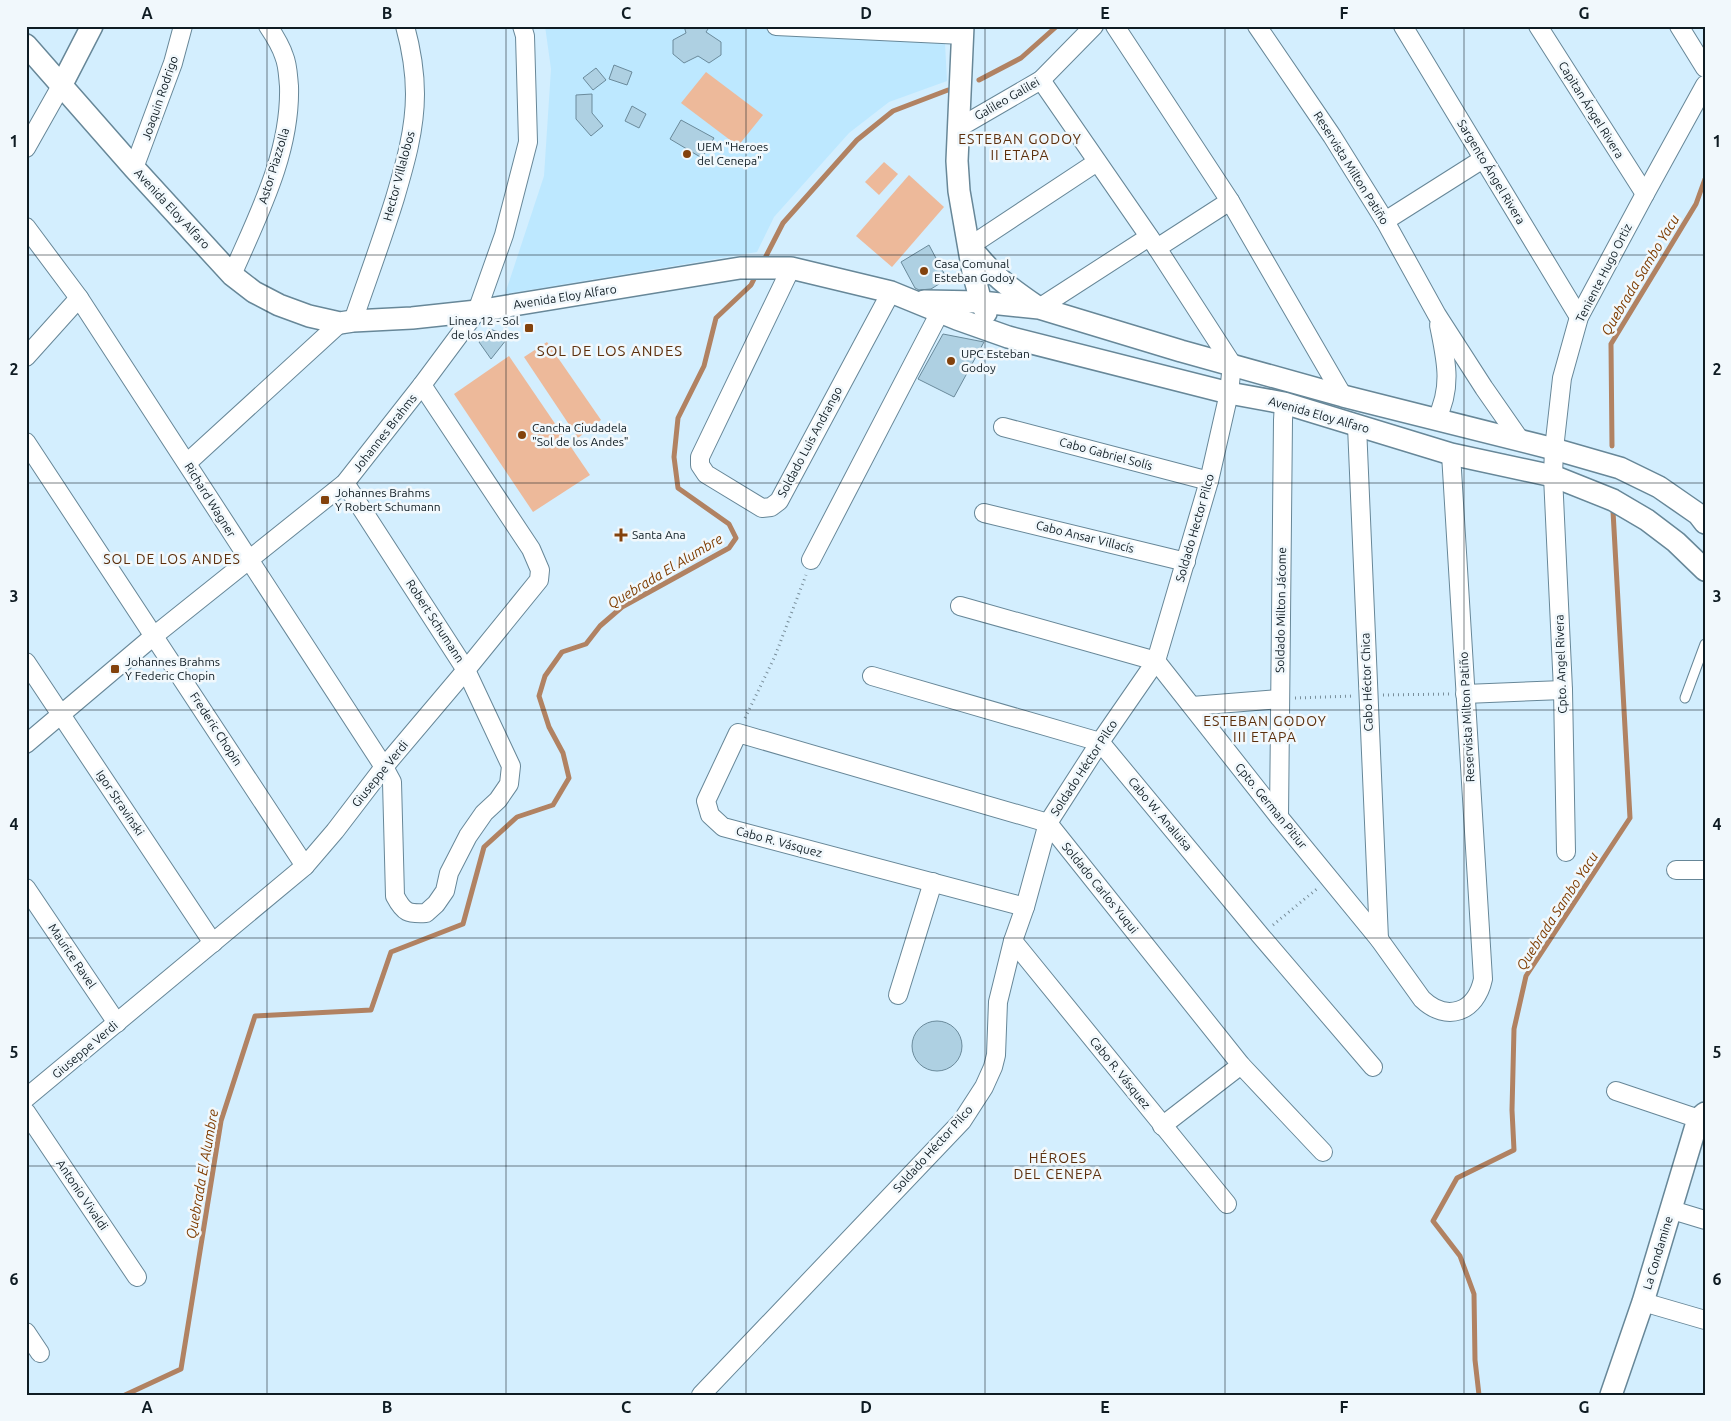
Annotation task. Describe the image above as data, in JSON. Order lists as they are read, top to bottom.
{
  "streets": {
    "street": [
      "Joaquin Rodrigo",
      "Galileo Galilei",
      "Capitan Ángel Rivera",
      "Astor Piazzolla",
      "Reservista Milton Patiño",
      "Sargento Ángel Rivera",
      "Hector Villalobos",
      "Avenida Eloy Alfaro",
      "Teniente Hugo Ortiz",
      "Johannes Brahms",
      "Soldado Luis Andrango",
      "Cabo Gabriel Solís",
      "Richard Wagner",
      "Soldado Hector Pilco",
      "Cabo Ansar Villacís",
      "Soldado Milton Jácome",
      "Robert Schumann",
      "Cpto. Angel Rivera",
      "Cabo Héctor Chica",
      "Frederic Chopin",
      "Soldado Héctor Pilco",
      "Giuseppe Verdi",
      "Igor Stravinski",
      "Cpto. German Pitiur",
      "Cabo W. Analuisa",
      "Cabo R. Vásquez",
      "Soldado Carlos Yuqui",
      "Maurice Ravel",
      "Antonio Vivaldi",
      "La Condamine"
    ]
  },
  "crossings": [
    ["Joaquin Rodrigo", "Avenida Eloy Alfaro"],
    ["Capitan Ángel Rivera", "Teniente Hugo Ortiz"],
    ["Astor Piazzolla", "Avenida Eloy Alfaro"],
    ["Reservista Milton Patiño", "Avenida Eloy Alfaro"],
    ["Reservista Milton Patiño", "Cpto. German Pitiur"],
    ["Sargento Ángel Rivera", "Teniente Hugo Ortiz"],
    ["Hector Villalobos", "Avenida Eloy Alfaro"],
    ["Avenida Eloy Alfaro", "Teniente Hugo Ortiz"],
    ["Avenida Eloy Alfaro", "Johannes Brahms"],
    ["Avenida Eloy Alfaro", "Soldado Luis Andrango"],
    ["Avenida Eloy Alfaro", "Soldado Hector Pilco"],
    ["Avenida Eloy Alfaro", "Soldado Milton Jácome"],
    ["Avenida Eloy Alfaro", "Cpto. Angel Rivera"],
    ["Avenida Eloy Alfaro", "Cabo Héctor Chica"],
    ["Teniente Hugo Ortiz", "Cpto. Angel Rivera"],
    ["Johannes Brahms", "Richard Wagner"],
    ["Johannes Brahms", "Robert Schumann"],
    ["Johannes Brahms", "Frederic Chopin"],
    ["Johannes Brahms", "Giuseppe Verdi"],
    ["Johannes Brahms", "Igor Stravinski"],
    ["Cabo Gabriel Solís", "Soldado Hector Pilco"],
    ["Richard Wagner", "Robert Schumann"],
    ["Richard Wagner", "Giuseppe Verdi"],
    ["Soldado Hector Pilco", "Cabo Ansar Villacís"],
    ["Soldado Hector Pilco", "Soldado Héctor Pilco"],
    ["Soldado Hector Pilco", "Cpto. German Pitiur"],
    ["Soldado Milton Jácome", "Cpto. German Pitiur"],
    ["Robert Schumann", "Giuseppe Verdi"],
    ["Cabo Héctor Chica", "Cpto. German Pitiur"],
    ["Frederic Chopin", "Giuseppe Verdi"],
    ["Soldado Héctor Pilco", "Cpto. German Pitiur"],
    ["Soldado Héctor Pilco", "Cabo W. Analuisa"],
    ["Soldado Héctor Pilco", "Cabo R. Vásquez"],
    ["Soldado Héctor Pilco", "Soldado Carlos Yuqui"],
    ["Giuseppe Verdi", "Igor Stravinski"],
    ["Giuseppe Verdi", "Maurice Ravel"]
  ],
  "districts": [
    "ESTEBAN GODOY II ETAPA",
    "SOL DE LOS ANDES",
    "SOL DE LOS ANDES",
    "ESTEBAN GODOY III ETAPA",
    "HÉROES DEL CENEPA"
  ],
  "water": ["Quebrada Sambo Yacu", "Quebrada El Alumbre"],
  "places": {
    "other": [
      "UEM \"Heroes del Cenepa\"",
      "Casa Comunal Esteban Godoy",
      "UPC Esteban Godoy",
      "Cancha Ciudadela \"Sol de los Andes\""
    ],
    "transit": ["Linea 12 - Sol de los Andes", "Johannes Brahms Y Robert Schumann", "Johannes Brahms Y Federic Chopin"],
    "health": ["Santa Ana"]
  },
  "grid": {
    "columns": [
      "A",
      "B",
      "C",
      "D",
      "E",
      "F",
      "G"
    ],
    "rows": [
      "1",
      "2",
      "3",
      "4",
      "5",
      "6"
    ]
  }
}
